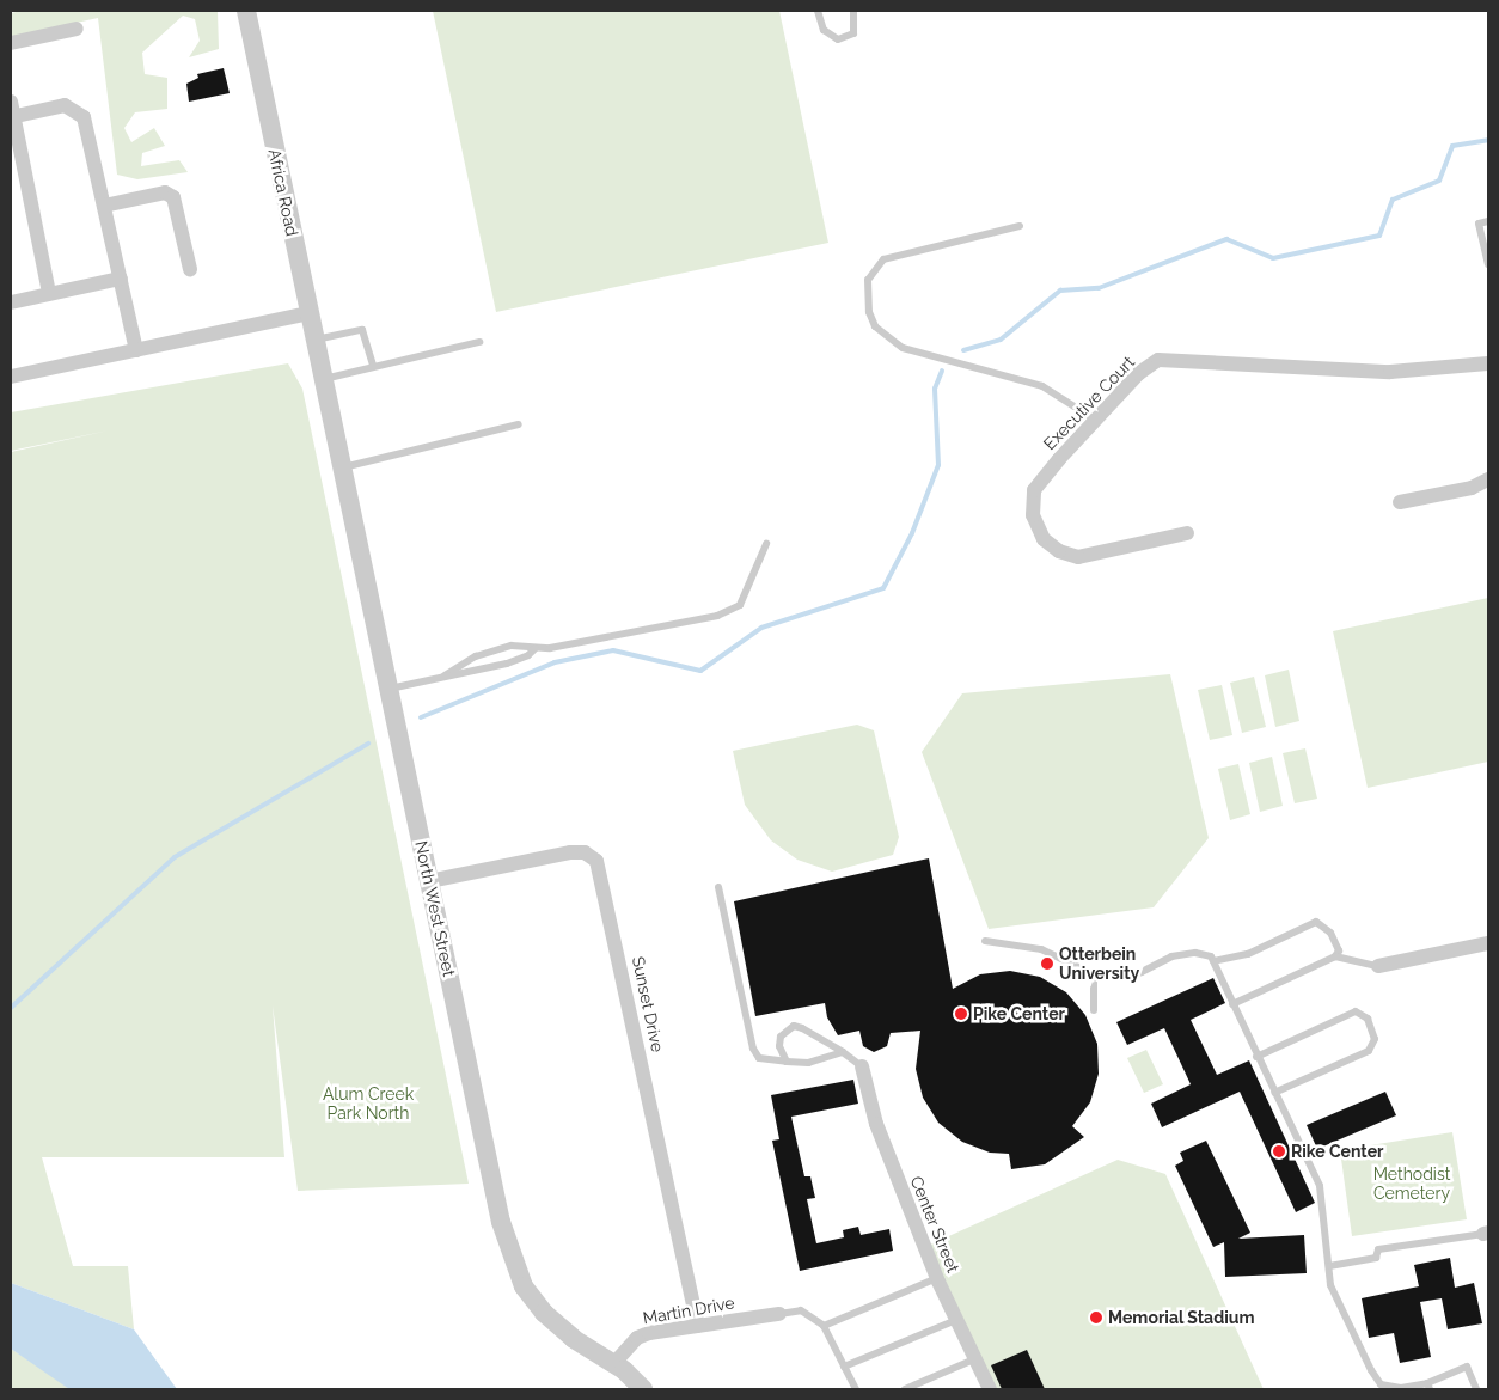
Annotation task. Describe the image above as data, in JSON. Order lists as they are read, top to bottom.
{
  "streets": {
    "street": [
      "Africa Road",
      "Executive Court",
      "North West Street",
      "Sunset Drive",
      "Center Street",
      "Martin Drive"
    ]
  },
  "crossings": [
    ["Africa Road", "North West Street"],
    ["North West Street", "Sunset Drive"],
    ["North West Street", "Martin Drive"],
    ["Sunset Drive", "Martin Drive"]
  ],
  "parks": ["Alum Creek Park North", "Methodist Cemetery"],
  "places": [
    "Otterbein University",
    "Pike Center",
    "Rike Center",
    "Memorial Stadium"
  ]
}
